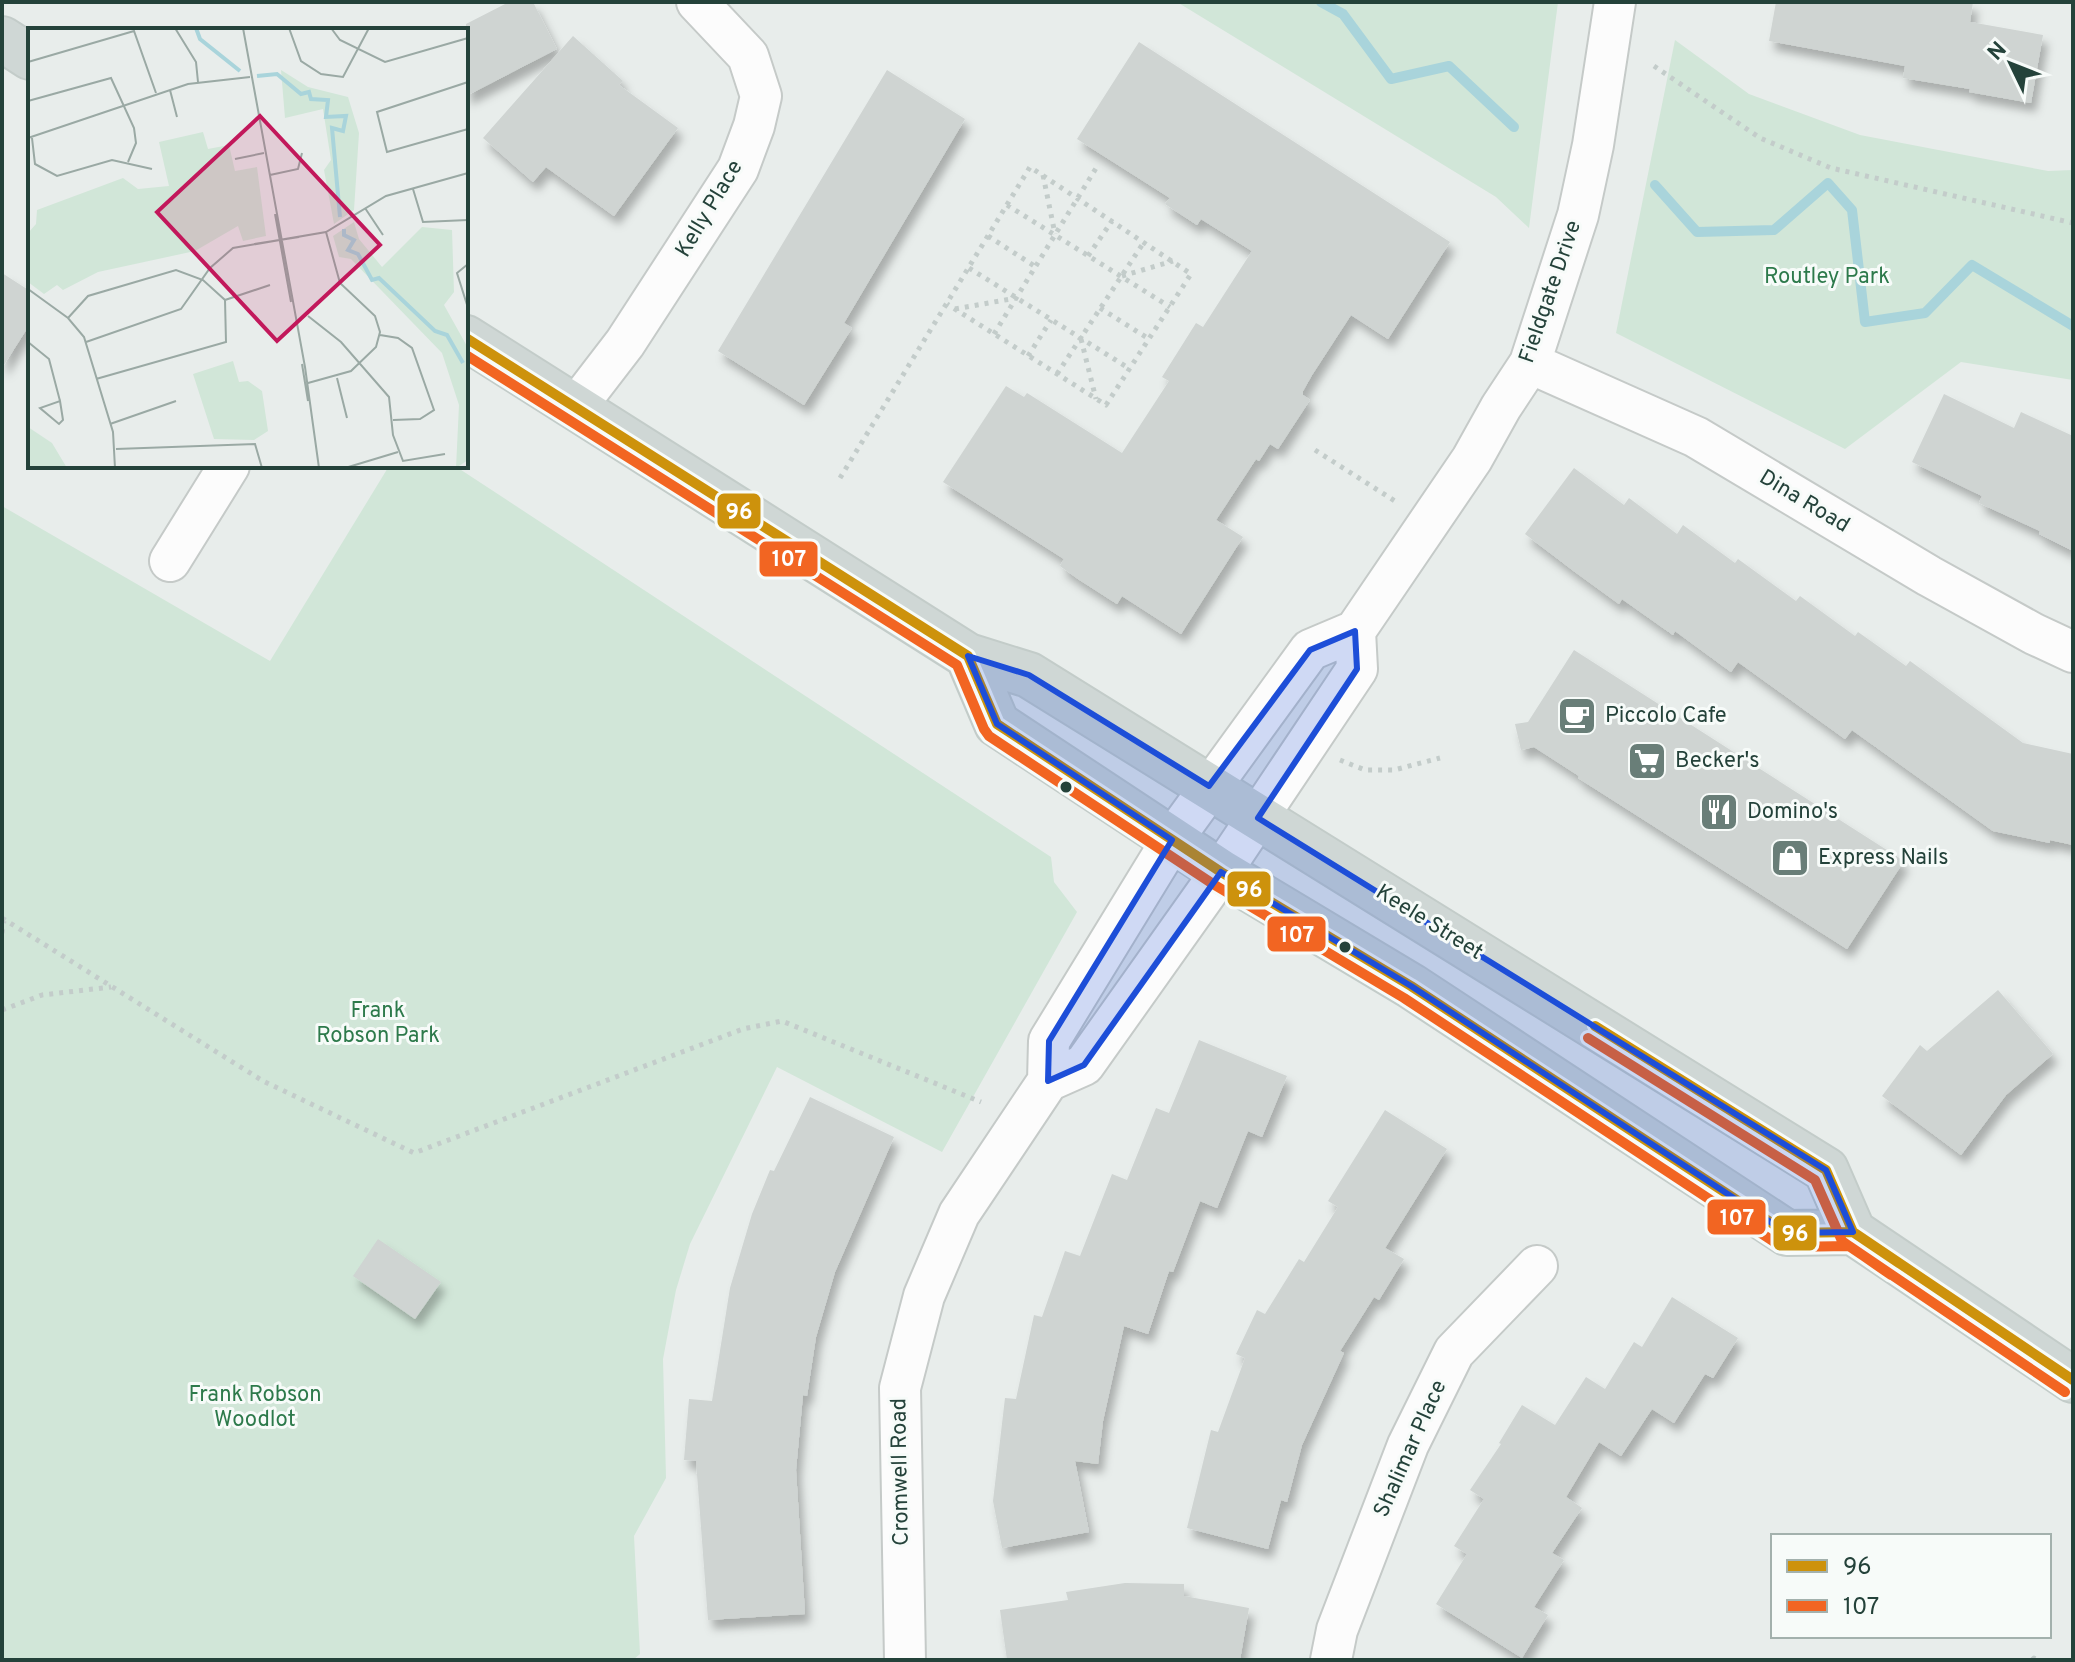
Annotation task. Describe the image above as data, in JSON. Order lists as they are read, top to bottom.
{
  "streets": {
    "main road": ["Keele Street"],
    "street": [
      "Kelly Place",
      "Fieldgate Drive",
      "Dina Road",
      "Shalimar Place",
      "Cromwell Road"
    ]
  },
  "crossings": [
    ["Kelly Place", "Keele Street"],
    ["Fieldgate Drive", "Dina Road"]
  ],
  "parks": ["Routley Park", "Frank Robson Park", "Frank Robson Woodlot"],
  "places": {
    "cafe": ["Piccolo Cafe"],
    "supermarket": ["Becker's"],
    "restaurant": ["Domino's"],
    "shop": ["Express Nails"]
  },
  "lines": ["transit line 96", "transit line 107"],
  "legend": ["96", "107"],
  "north": "top left"
}
